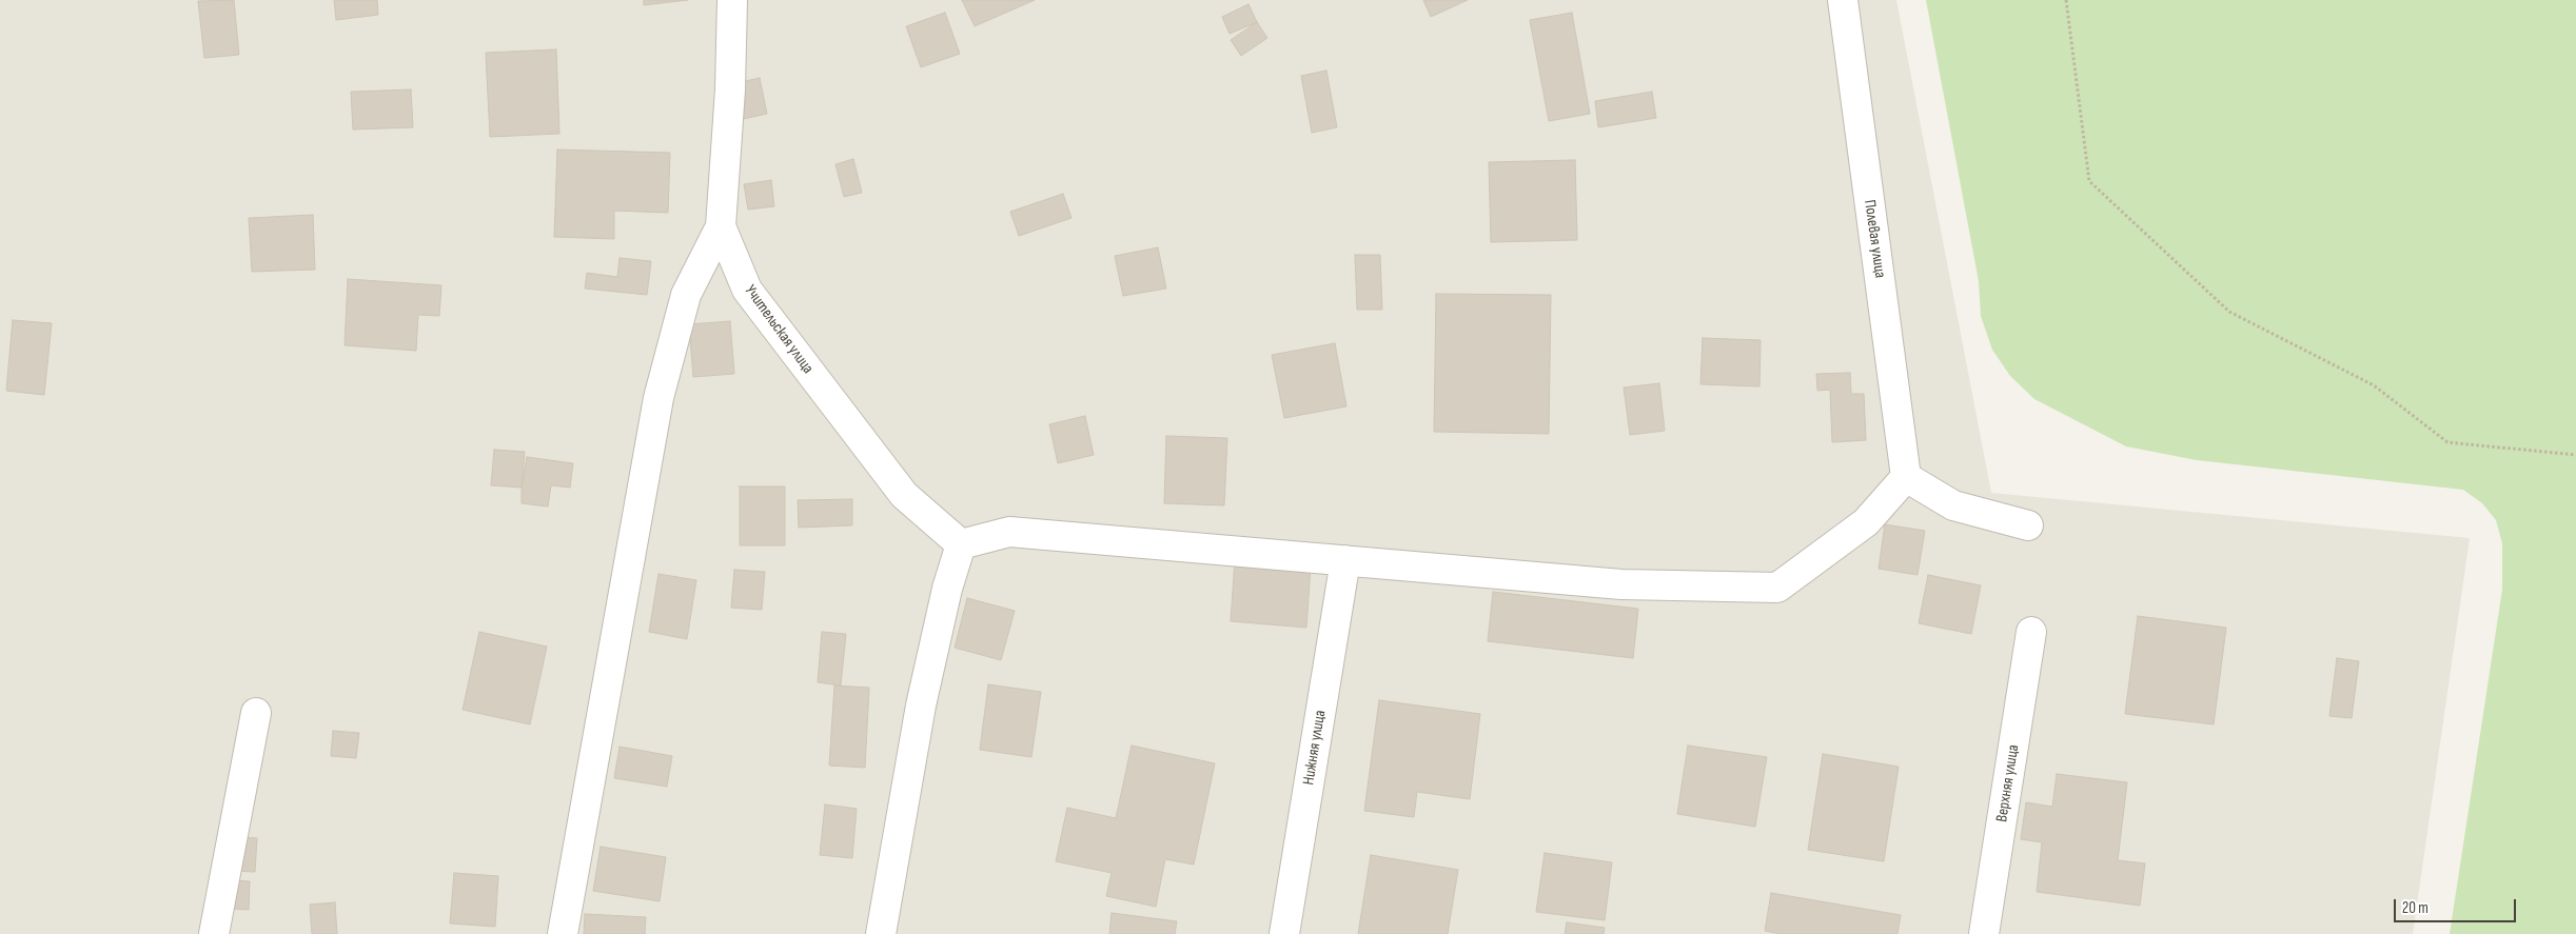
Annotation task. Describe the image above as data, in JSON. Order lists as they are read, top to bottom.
{
  "streets": {
    "street": [
      "Полевая улица",
      "Учительская улица",
      "Нижняя улица",
      "Верхняя улица"
    ]
  },
  "scale_bar": "20 m"
}
